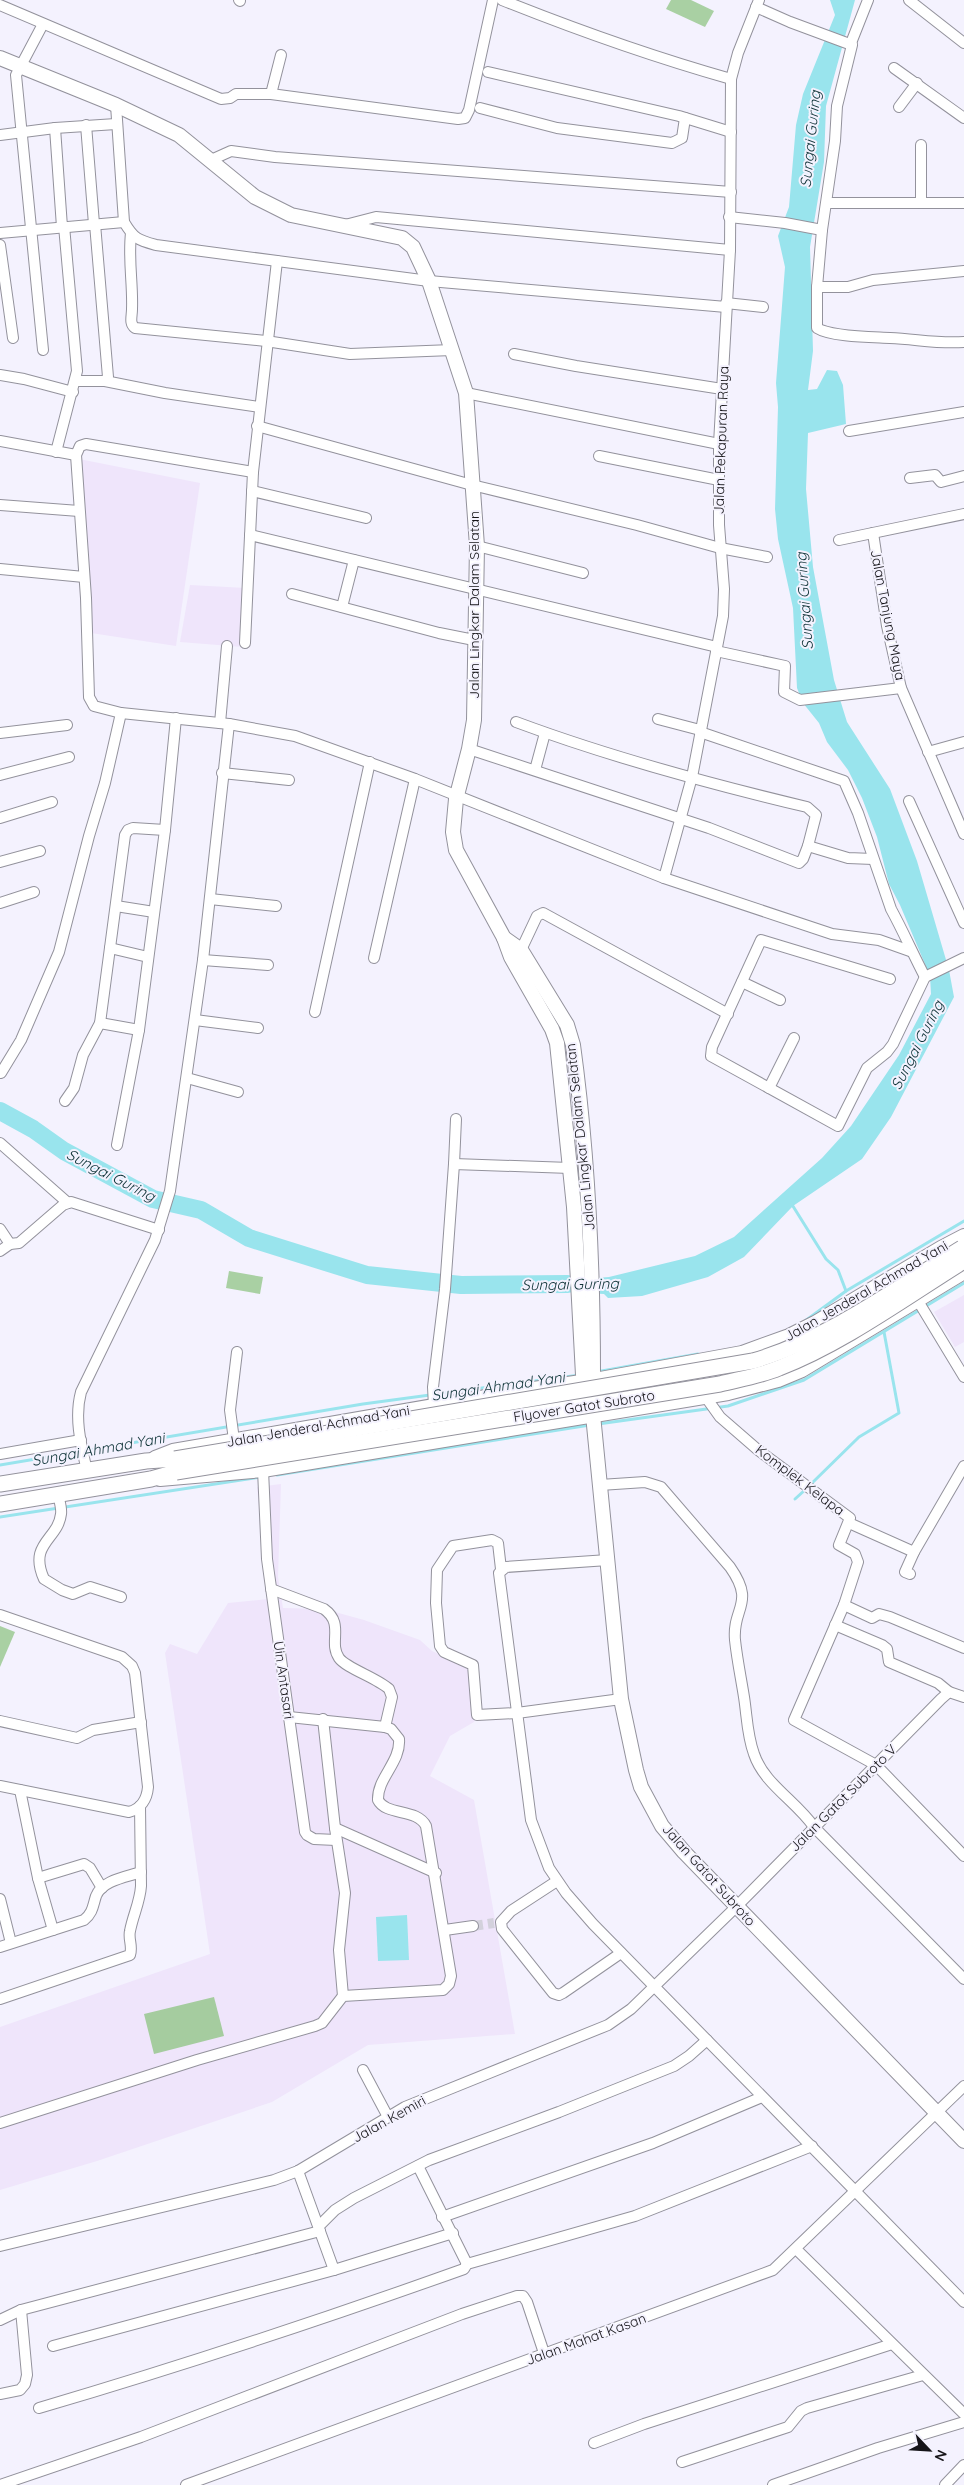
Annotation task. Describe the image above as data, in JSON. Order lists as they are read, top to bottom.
{
  "streets": {
    "highway": ["Jalan Jenderal Achmad Yani", "Flyover Gatot Subroto"],
    "main road": ["Jalan Lingkar Dalam Selatan", "Jalan Gatot Subroto"],
    "street": [
      "Jalan Pekapuran Raya",
      "Jalan Tanjung Maya",
      "Komplek Kelapa",
      "Uin Antasari",
      "Jalan Gatot Subroto V",
      "Jalan Kemiri",
      "Jalan Mahat Kasan"
    ]
  },
  "crossings": [
    ["Jalan Lingkar Dalam Selatan", "Jalan Jenderal Achmad Yani"],
    ["Jalan Lingkar Dalam Selatan", "Jalan Gatot Subroto"],
    ["Jalan Jenderal Achmad Yani", "Flyover Gatot Subroto"],
    ["Jalan Gatot Subroto V", "Jalan Gatot Subroto"],
    ["Jalan Gatot Subroto V", "Jalan Kemiri"],
    ["Jalan Gatot Subroto", "Jalan Kemiri"],
    ["Jalan Gatot Subroto", "Jalan Mahat Kasan"]
  ],
  "water": ["Sungai Guring", "Sungai Ahmad Yani"],
  "north": "bottom right"
}
